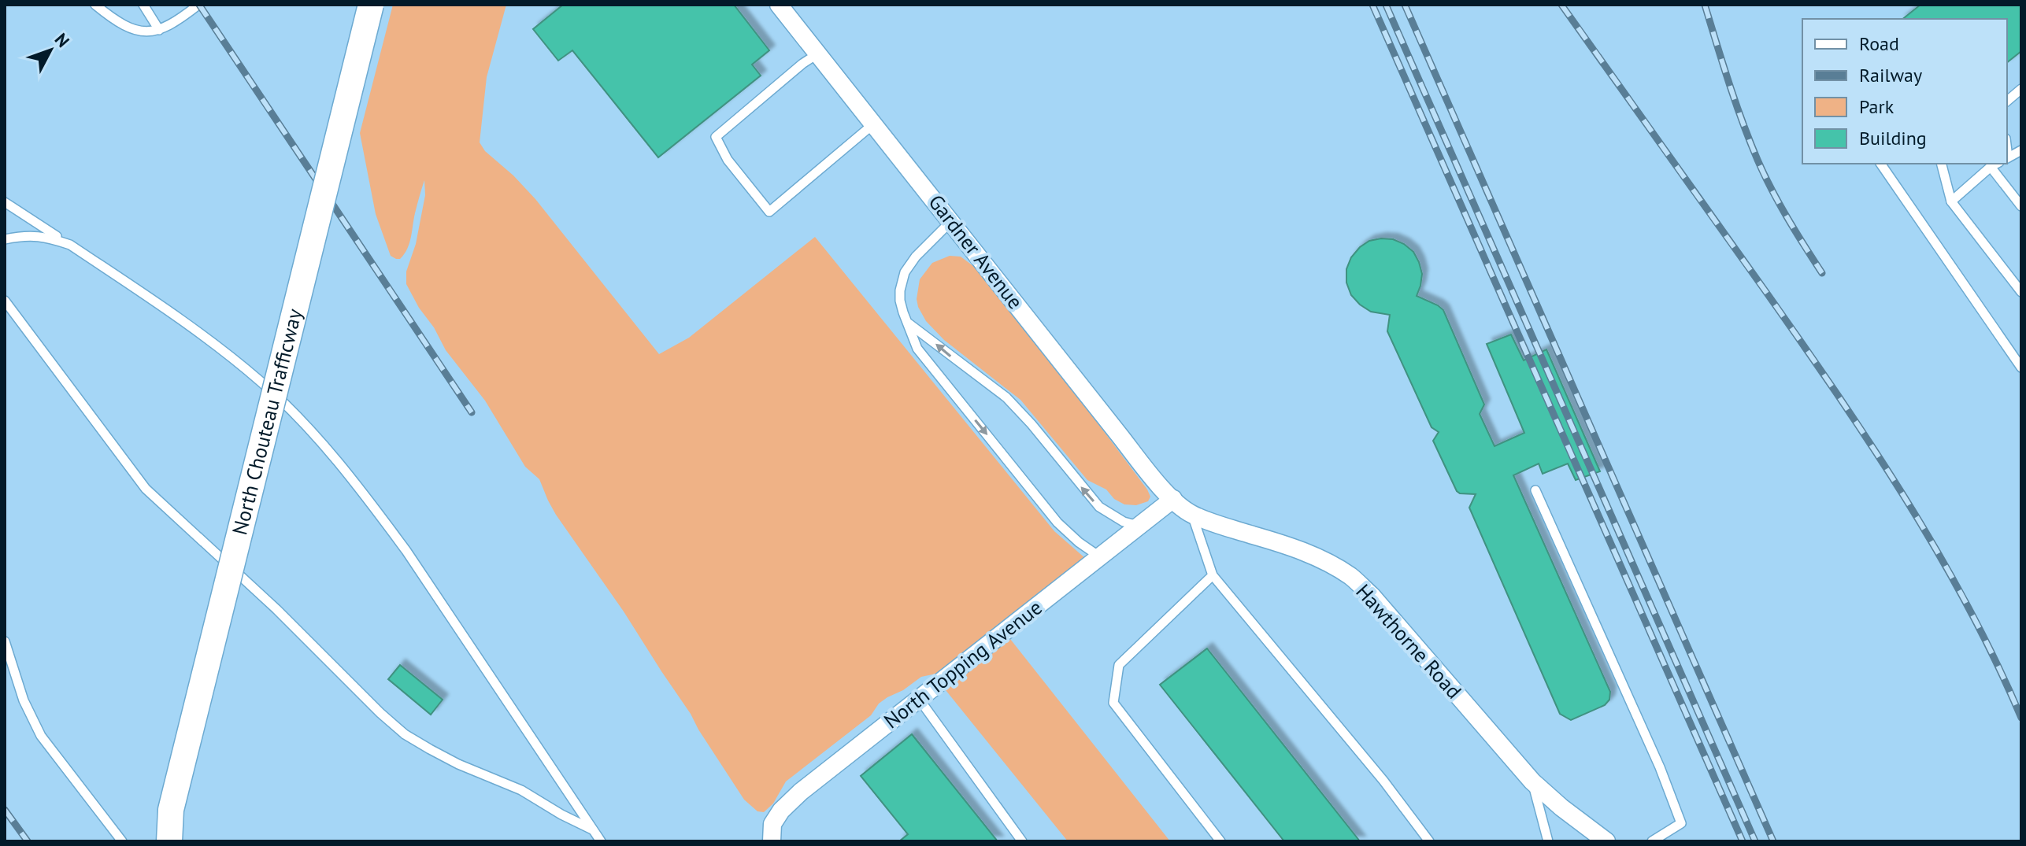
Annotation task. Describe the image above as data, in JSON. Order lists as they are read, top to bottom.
{
  "streets": {
    "main road": ["North Chouteau Trafficway"],
    "street": ["Gardner Avenue", "Hawthorne Road", "North Topping Avenue"]
  },
  "crossings": [
    ["Gardner Avenue", "Hawthorne Road"],
    ["Gardner Avenue", "North Topping Avenue"],
    ["Hawthorne Road", "North Topping Avenue"]
  ],
  "legend": [
    "Road",
    "Railway",
    "Park",
    "Building"
  ],
  "north": "top right"
}
